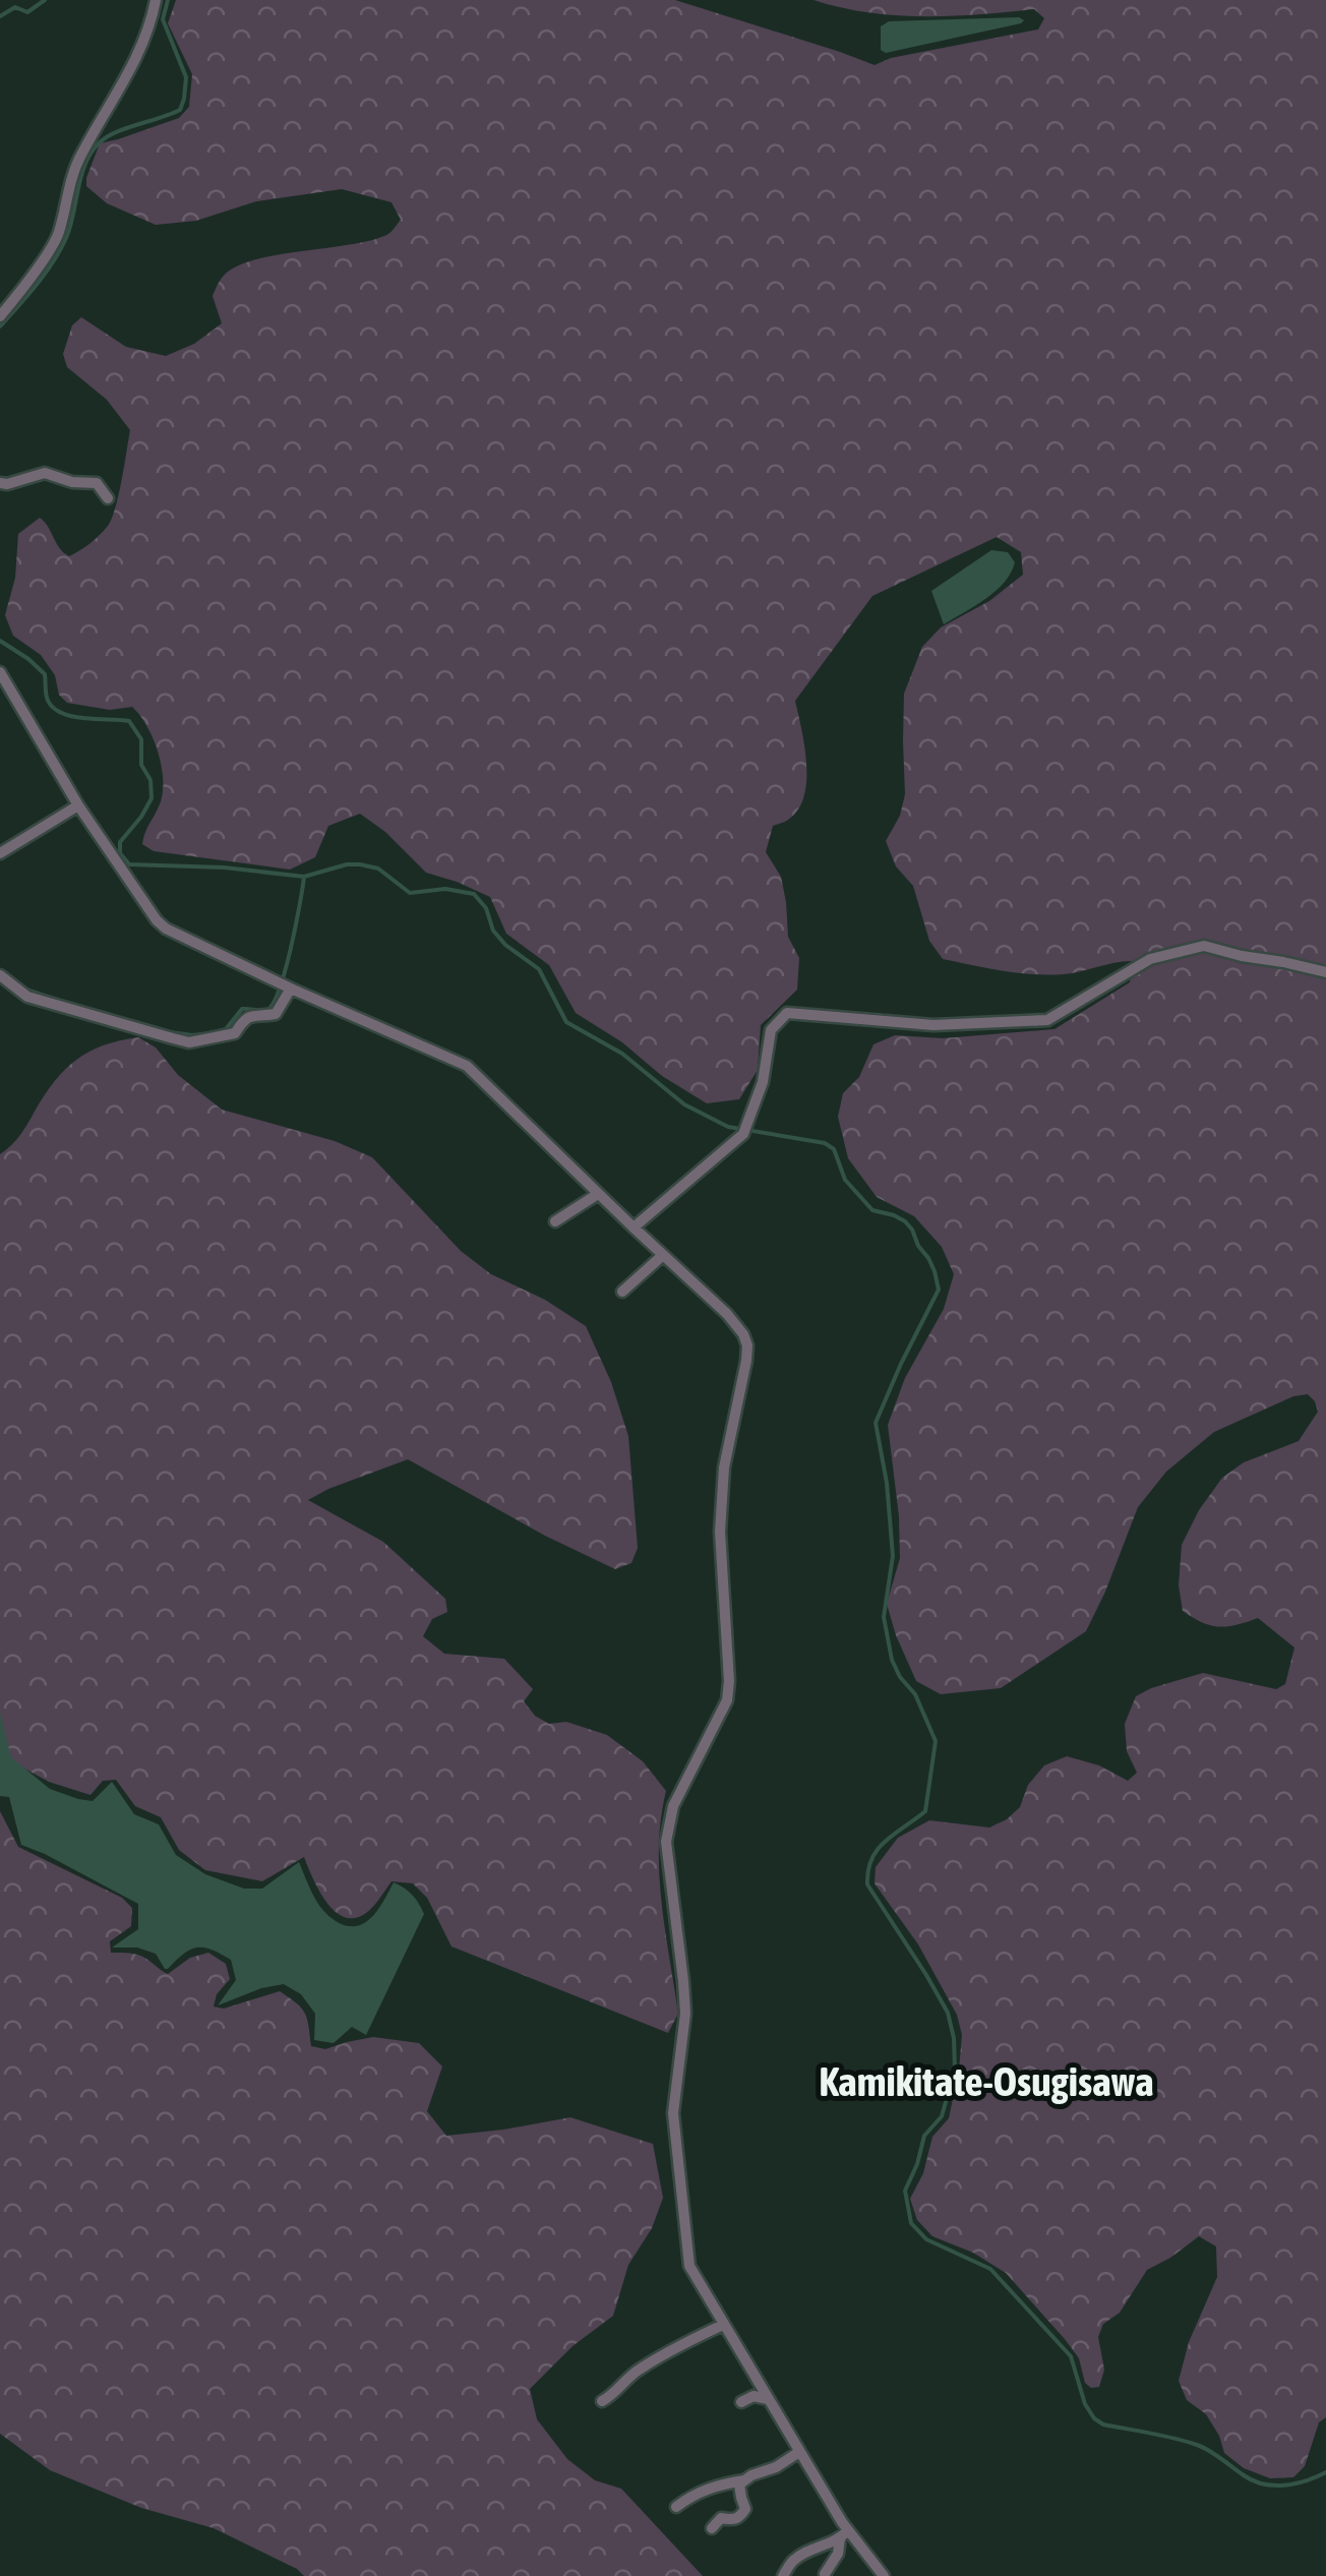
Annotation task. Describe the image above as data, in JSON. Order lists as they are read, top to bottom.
{
  "districts": ["Kamikitate-Osugisawa"]
}
